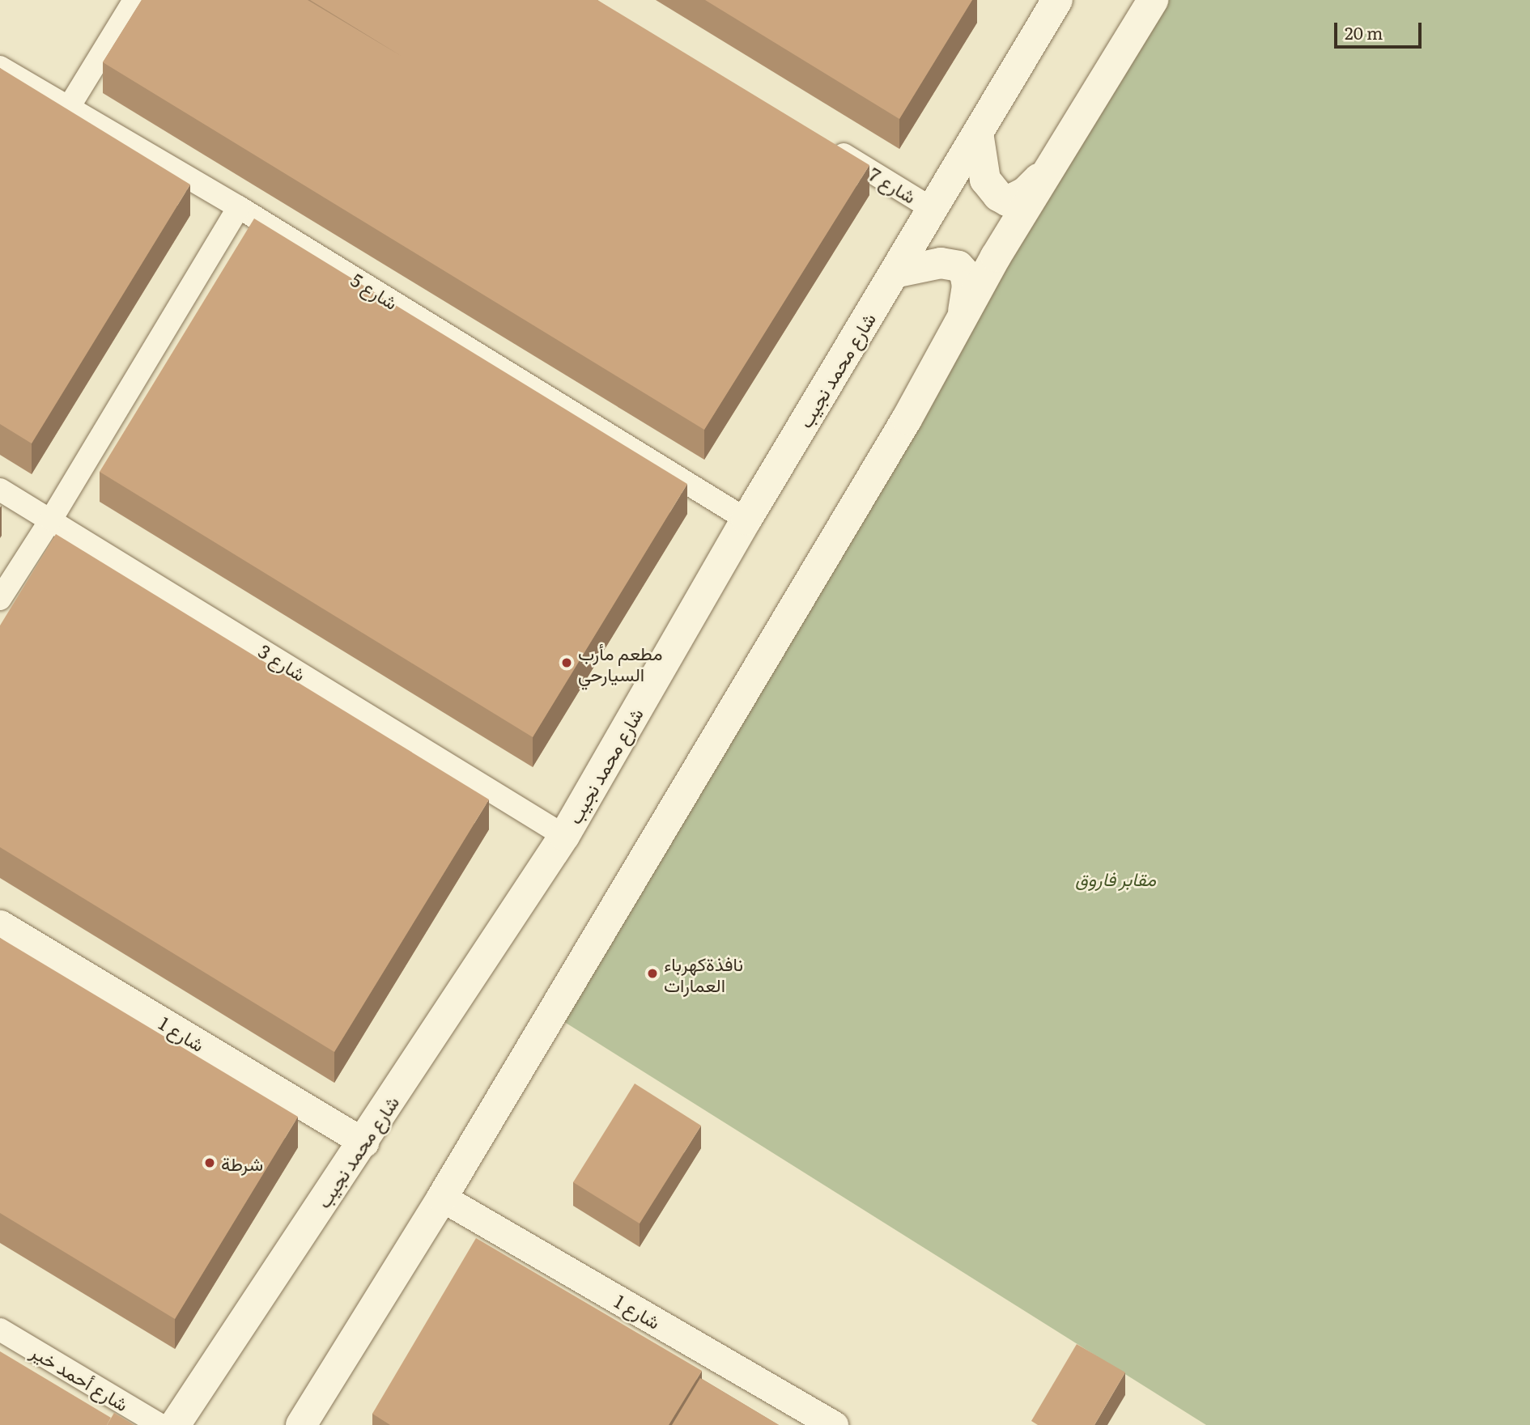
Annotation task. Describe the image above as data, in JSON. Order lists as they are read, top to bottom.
{
  "streets": {
    "main road": ["شارع محمد نجيب"],
    "street": [
      "شارع 7",
      "شارع 5",
      "شارع 3",
      "شارع 1",
      "شارع أحمد خير"
    ]
  },
  "crossings": [
    ["شارع 7", "شارع محمد نجيب"],
    ["شارع 5", "شارع محمد نجيب"],
    ["شارع محمد نجيب", "شارع 3"],
    ["شارع محمد نجيب", "شارع 1"]
  ],
  "parks": ["مقابر فاروق"],
  "places": ["مطعم مأرب السيارحي", "نافذةكهرباء العمارات", "شرطة"],
  "scale_bar": "20 m"
}
